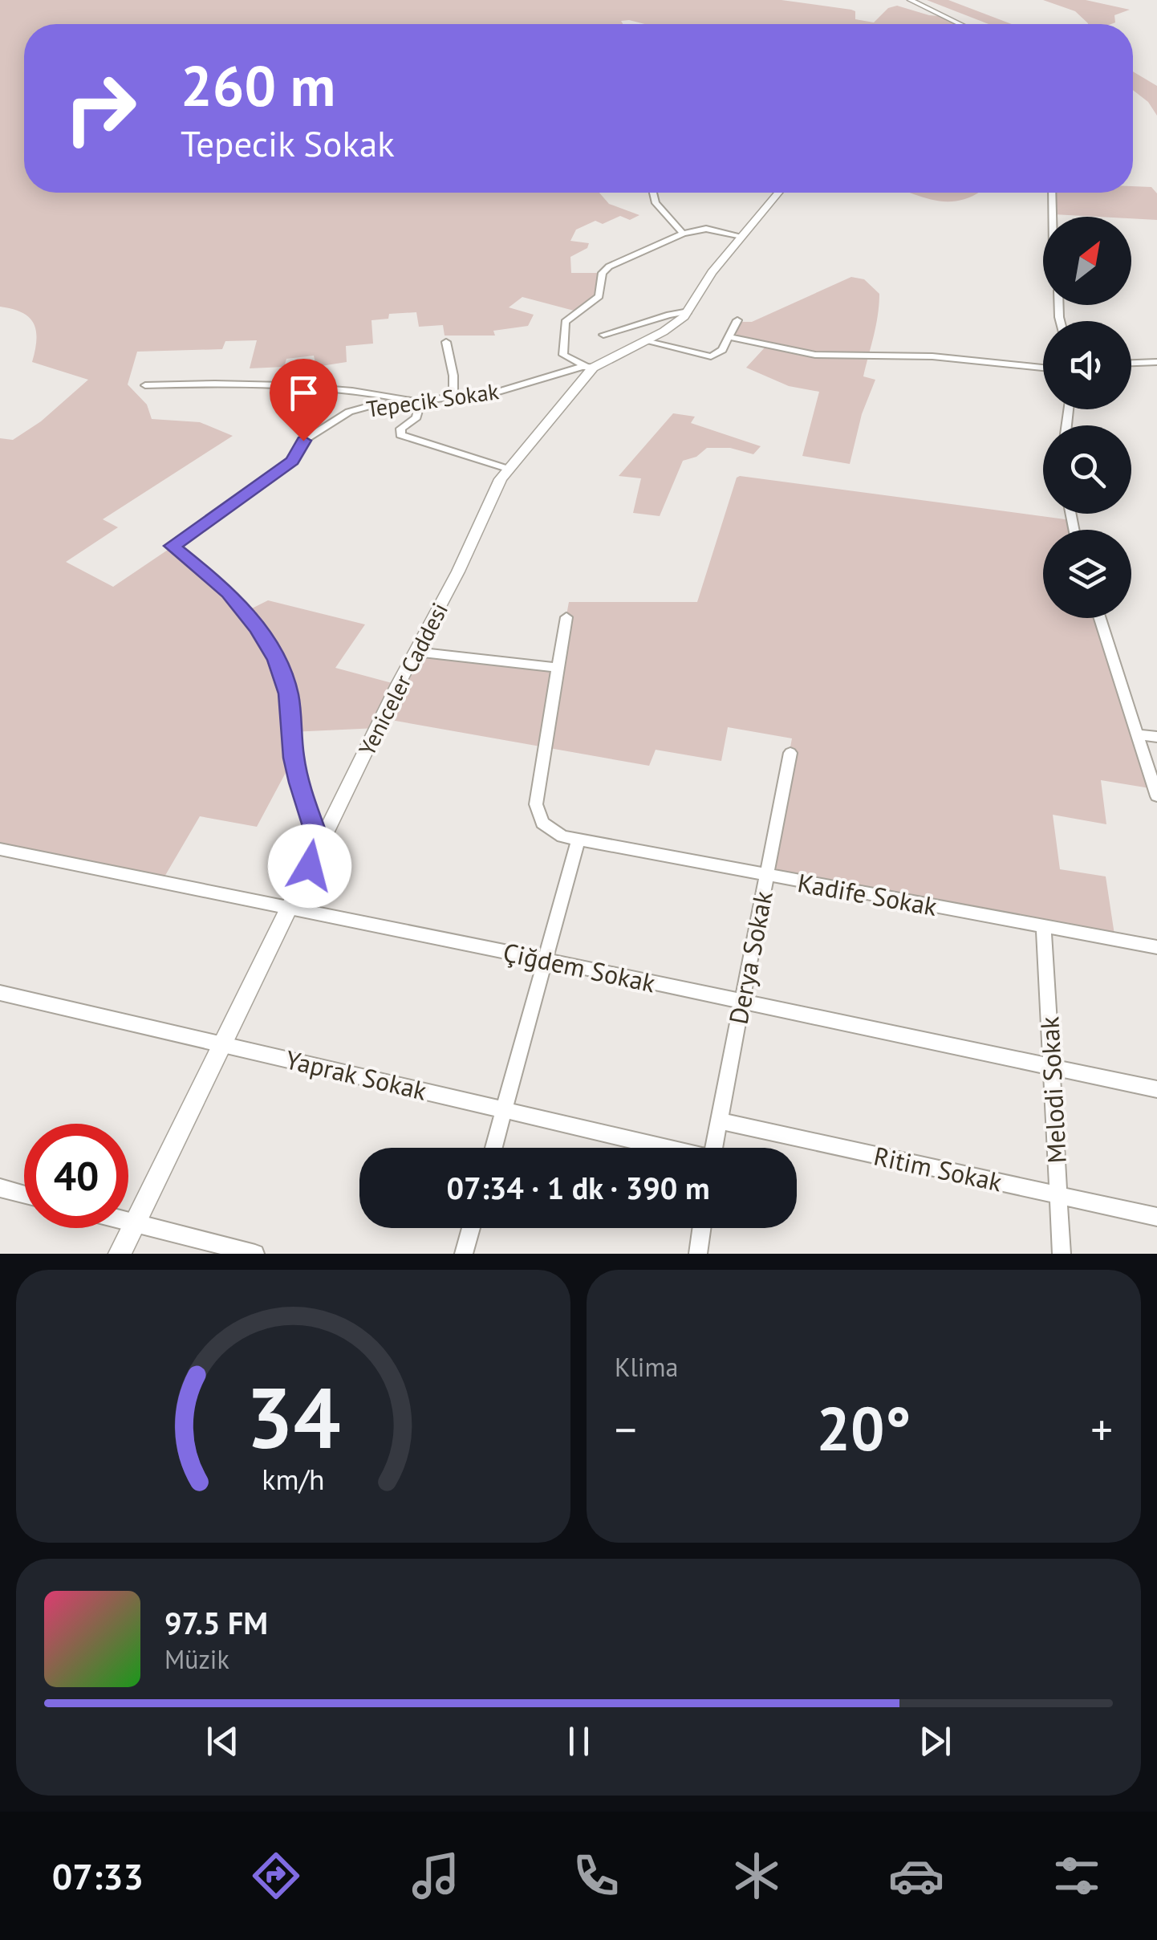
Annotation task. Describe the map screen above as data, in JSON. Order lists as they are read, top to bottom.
{
  "streets": {
    "street": [
      "Tepecik Sokak",
      "Yeniceler Caddesi",
      "Kadife Sokak",
      "Derya Sokak",
      "Çiğdem Sokak",
      "Yaprak Sokak",
      "Melodi Sokak",
      "Ritim Sokak"
    ]
  },
  "crossings": [
    ["Tepecik Sokak", "Yeniceler Caddesi"],
    ["Yeniceler Caddesi", "Çiğdem Sokak"],
    ["Yeniceler Caddesi", "Yaprak Sokak"],
    ["Kadife Sokak", "Derya Sokak"],
    ["Kadife Sokak", "Melodi Sokak"],
    ["Derya Sokak", "Çiğdem Sokak"],
    ["Derya Sokak", "Ritim Sokak"],
    ["Çiğdem Sokak", "Melodi Sokak"],
    ["Melodi Sokak", "Ritim Sokak"]
  ],
  "north": "top right",
  "page": {
    "turn": ["260 m", "Tepecik Sokak"],
    "limit": "40",
    "trip": "07:34 · 1 dk · 390 m",
    "tile": "Klima",
    "heat": ["−", "20°", "+"],
    "song": ["97.5 FM", "Müzik"],
    "tabs": "07:33",
    "gauge": ["34", "km/h"]
  }
}
